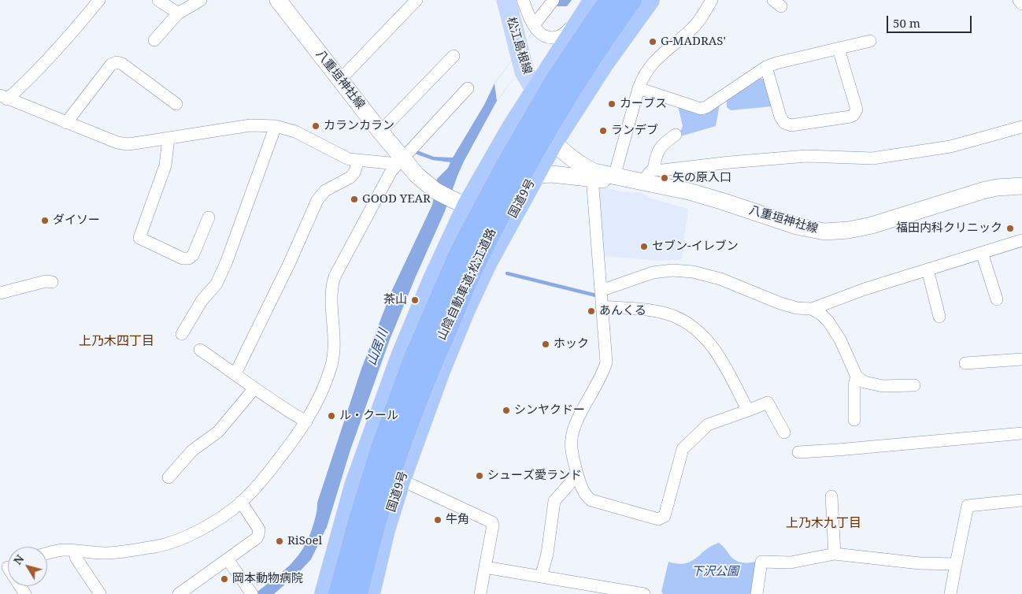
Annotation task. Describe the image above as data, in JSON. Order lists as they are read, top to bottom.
{
  "streets": {
    "highway": ["国道9号", "山陰自動車道;松江道路"],
    "main road": ["松江島根線", "八重垣神社線"]
  },
  "crossings": [
    ["松江島根線", "八重垣神社線"],
    ["松江島根線", "国道9号"],
    ["八重垣神社線", "国道9号"]
  ],
  "districts": ["上乃木四丁目", "上乃木九丁目"],
  "water": ["山居川"],
  "parks": ["下沢公園"],
  "places": [
    "G-MADRAS'",
    "カーブス",
    "カランカラン",
    "ランデブ",
    "矢の原入口",
    "GOOD YEAR",
    "ダイソー",
    "福田内科クリニック",
    "セブン-イレブン",
    "茶山",
    "あんくる",
    "ホック",
    "シンヤクドー",
    "ル・クール",
    "シューズ愛ランド",
    "牛角",
    "RiSoel",
    "岡本動物病院"
  ],
  "scale_bar": "50 m",
  "north": "top left"
}
